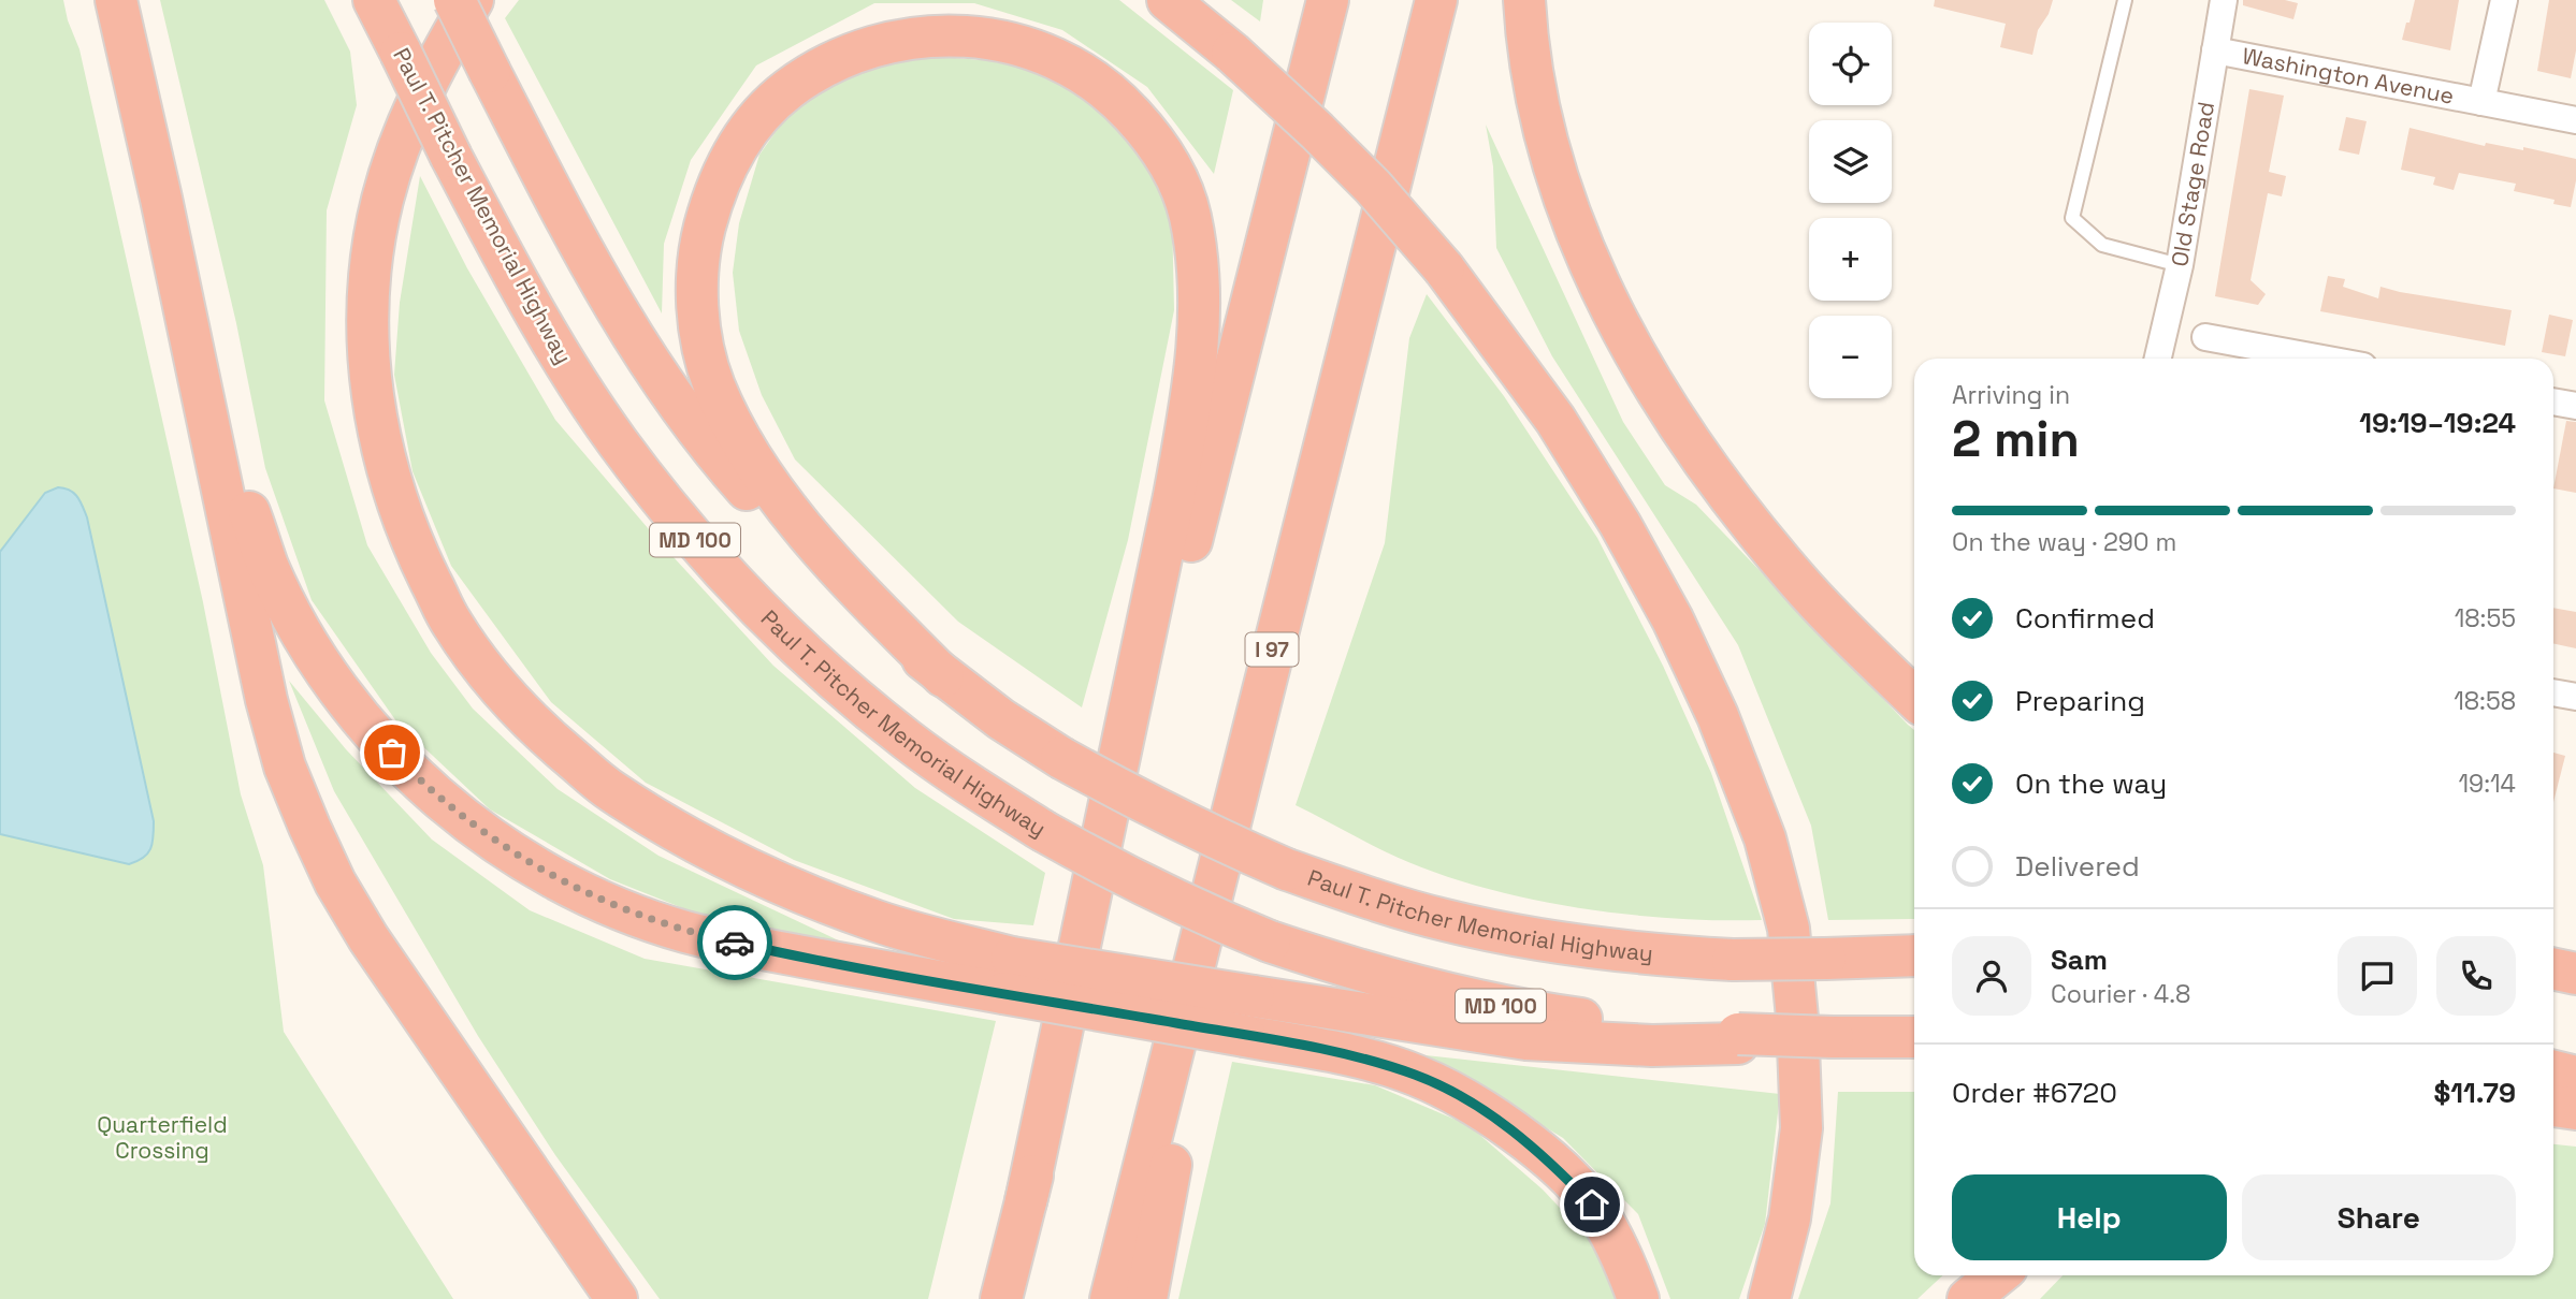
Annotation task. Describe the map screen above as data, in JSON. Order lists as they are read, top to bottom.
{
  "streets": {
    "highway": ["Paul T. Pitcher Memorial Highway", "MD 100", "I 97"],
    "street": ["Washington Avenue", "Old Stage Road"]
  },
  "crossings": [
    ["Washington Avenue", "Old Stage Road"]
  ],
  "parks": ["Quarterfield Crossing"],
  "page": {
    "map_buttons": ["+", "−"],
    "heading": ["2 min", "Arriving in", "19:19–19:24"],
    "panel": [
      "Sam",
      "Courier · 4.8",
      "Order #6720",
      "$11.79"
    ],
    "bar": "On the way · 290 m",
    "list": [
      ["Confirmed", "18:55"],
      ["Preparing", "18:58"],
      ["On the way", "19:14"],
      "Delivered"
    ],
    "buttons": ["Help", "Share"]
  }
}
